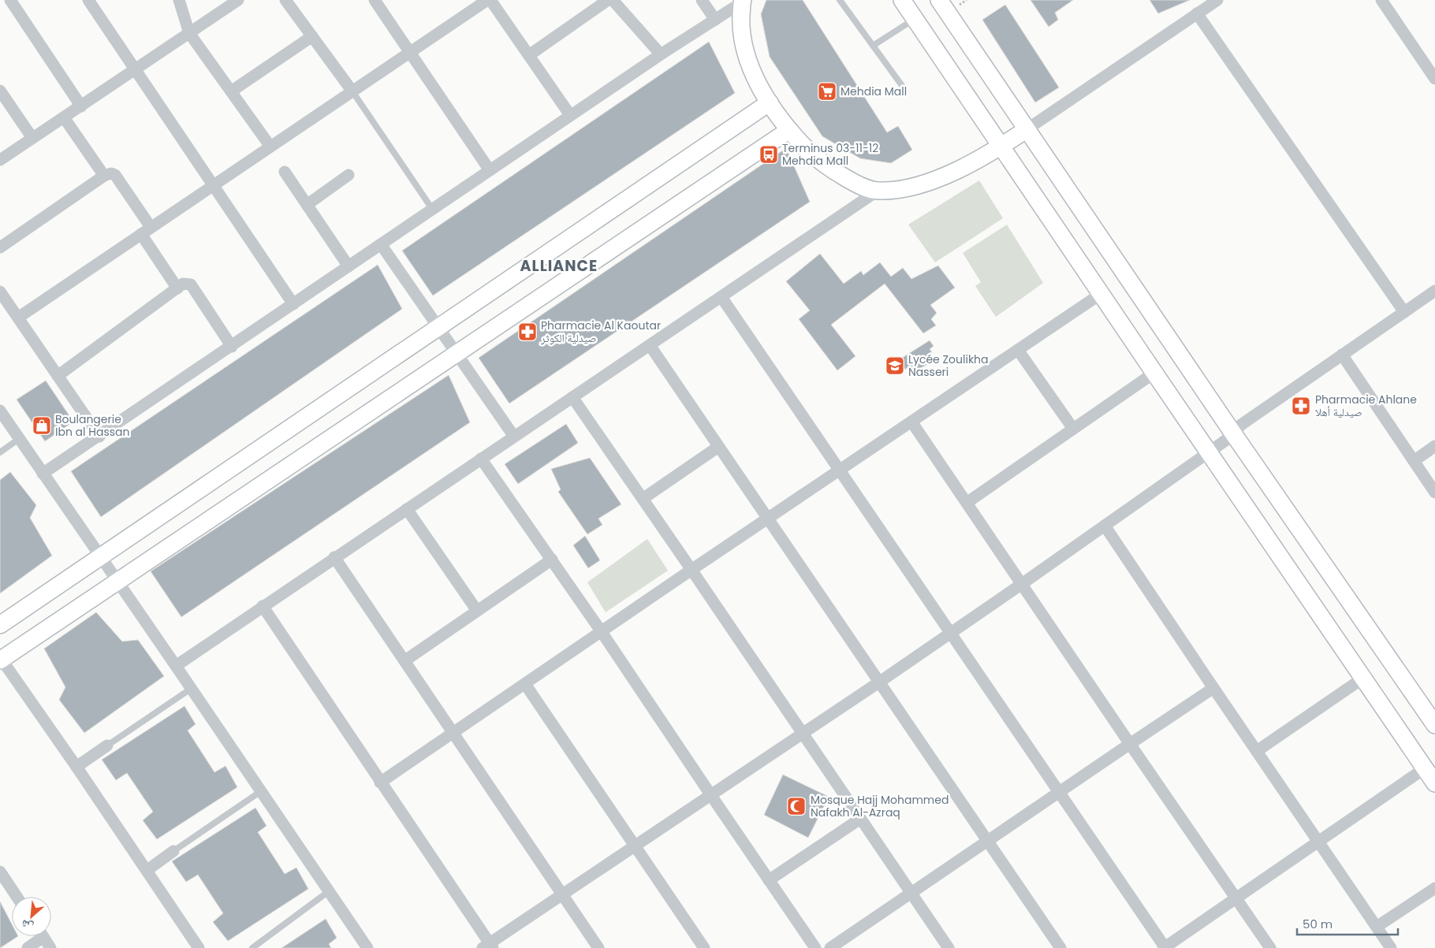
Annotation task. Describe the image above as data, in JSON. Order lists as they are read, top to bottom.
{
  "districts": ["ALLIANCE"],
  "places": {
    "supermarket": ["Mehdia Mall"],
    "bus stop": ["Terminus 03-11-12 Mehdia Mall"],
    "pharmacy": ["Pharmacie Al Kaoutar صيدلية الكوثر", "Pharmacie Ahlane صيدلية أهلا"],
    "school or university": ["Lycée Zoulikha Nasseri"],
    "shop": ["Boulangerie Ibn al Hassan"],
    "mosque": ["Mosque Hajj Mohammed Nafakh Al-Azraq"]
  },
  "scale_bar": "50 m",
  "north": "bottom left"
}
